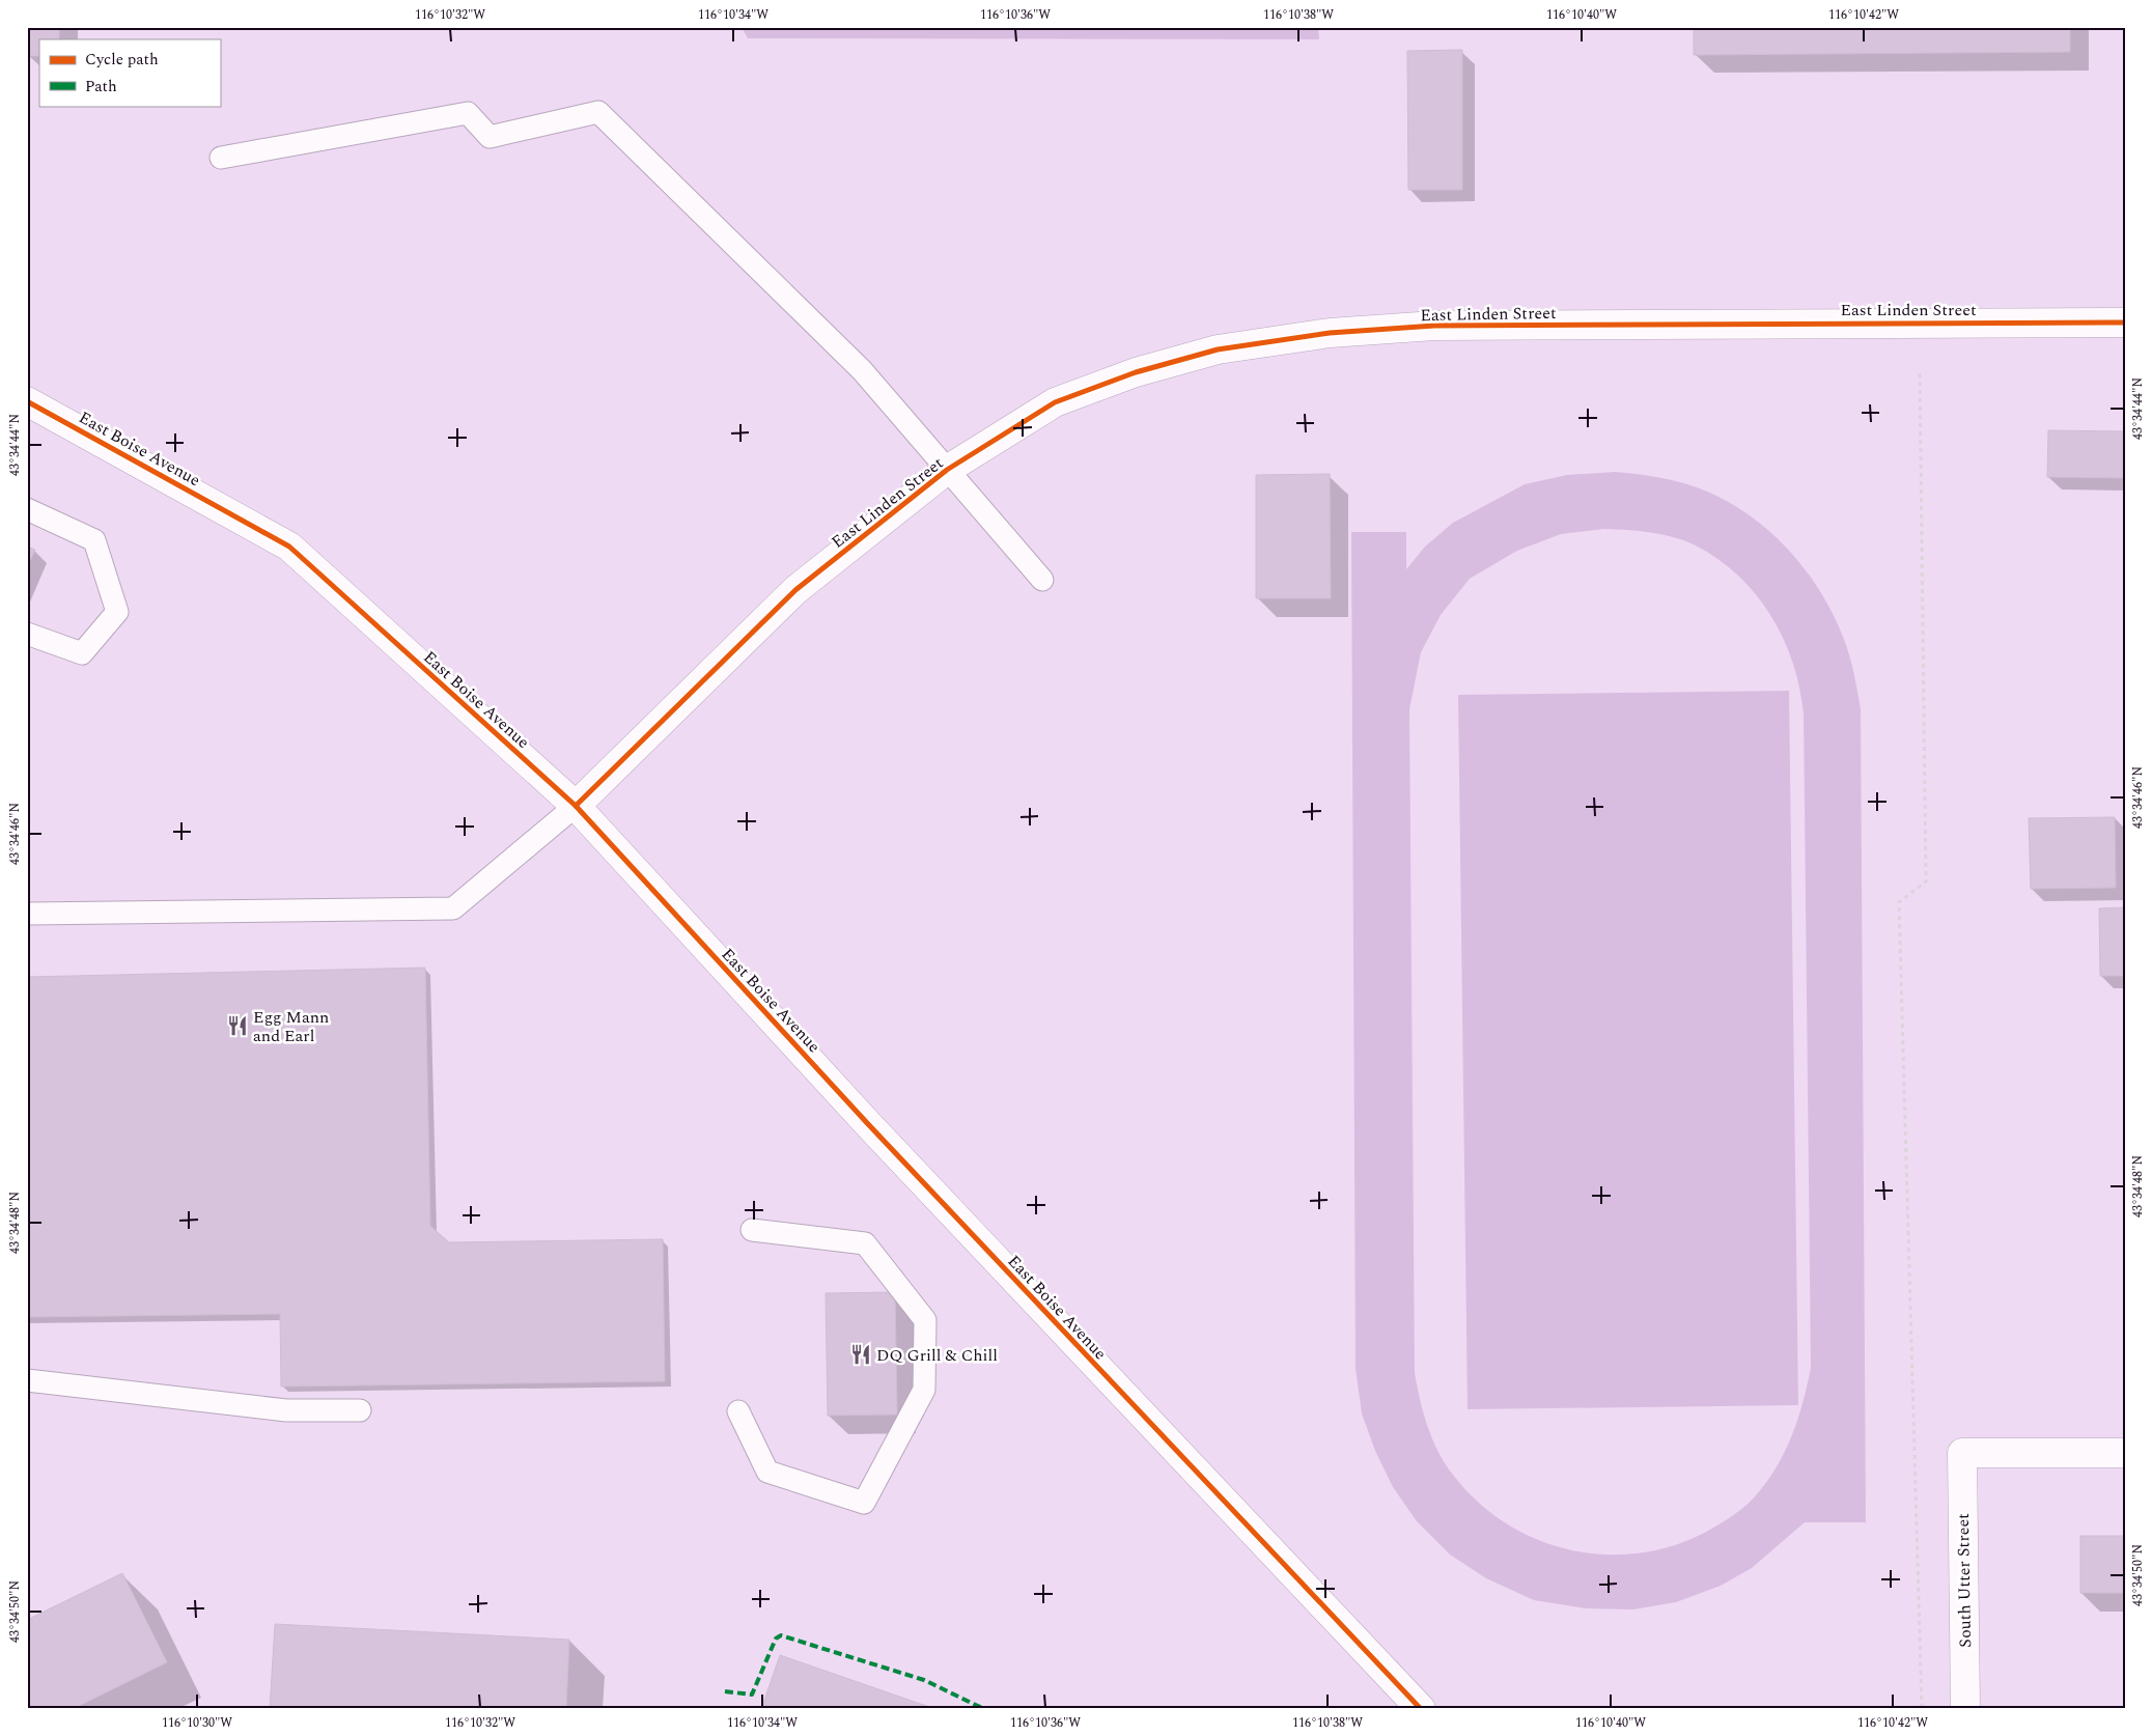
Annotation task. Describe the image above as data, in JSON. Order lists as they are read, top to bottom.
{
  "streets": {
    "street": ["East Linden Street", "East Boise Avenue", "South Utter Street"]
  },
  "crossings": [
    ["East Linden Street", "East Boise Avenue"]
  ],
  "places": {
    "restaurant": ["Egg Mann and Earl", "DQ Grill & Chill"]
  },
  "legend": ["Cycle path", "Path"],
  "coordinates": [
    "116°10'32\"W",
    "116°10'34\"W",
    "116°10'36\"W",
    "116°10'38\"W",
    "116°10'40\"W",
    "116°10'42\"W",
    "43°34'44\"N",
    "43°34'46\"N",
    "43°34'48\"N",
    "43°34'50\"N",
    "116°10'30\"W"
  ]
}
